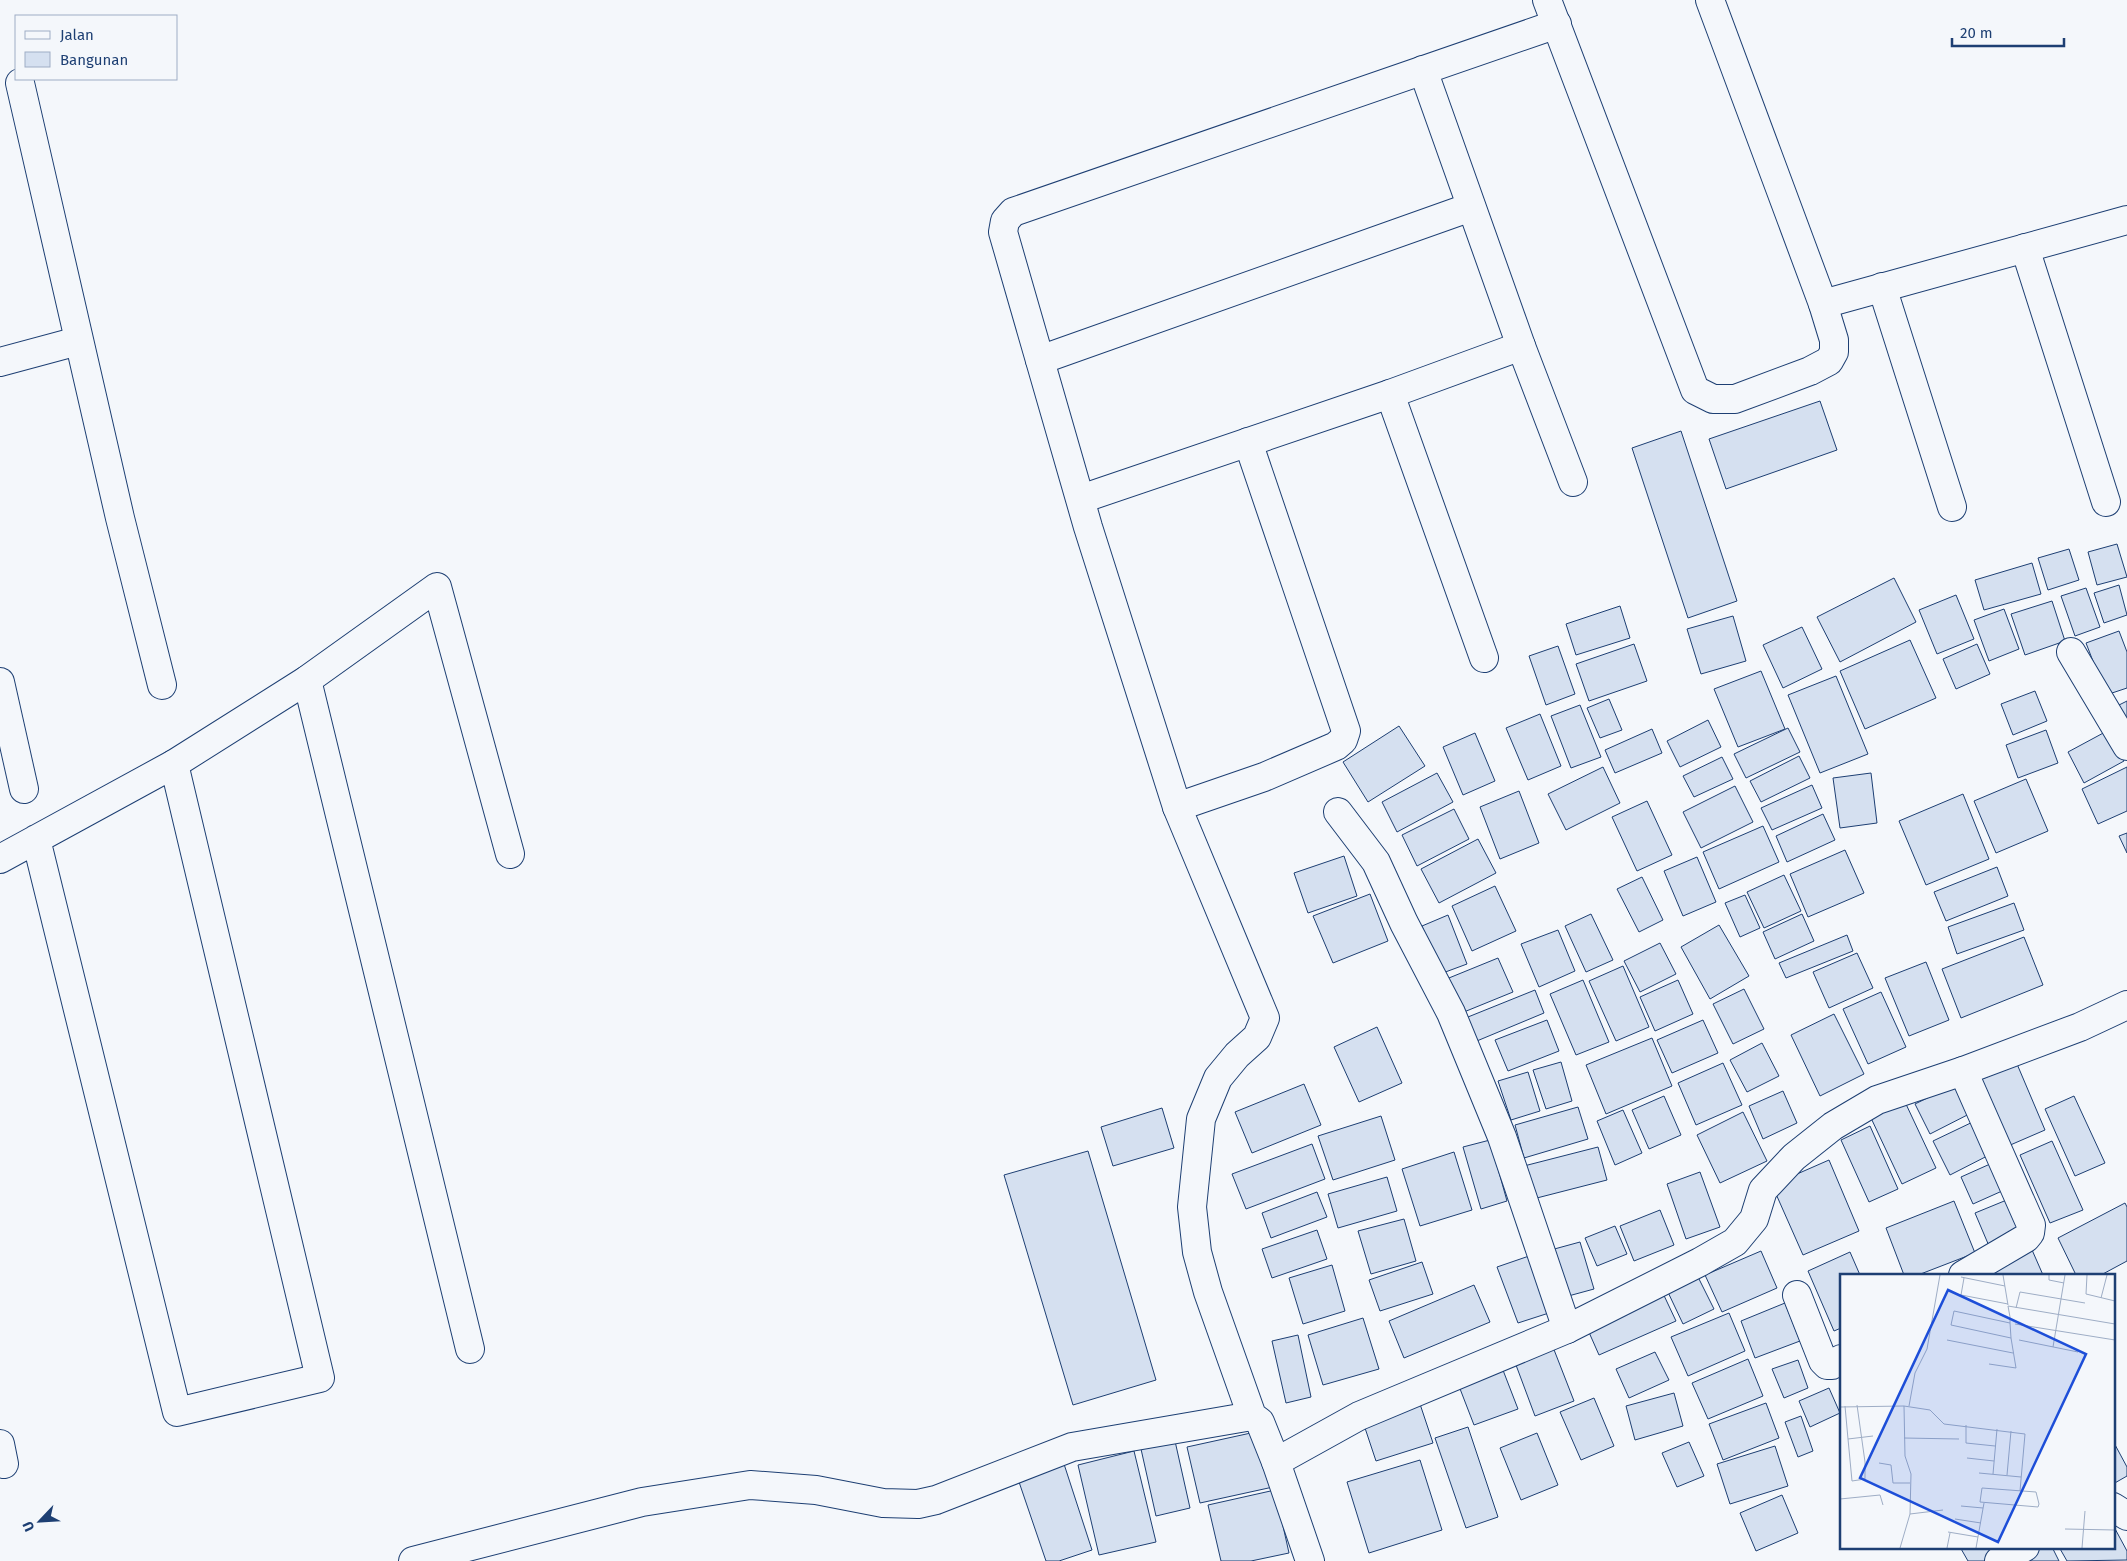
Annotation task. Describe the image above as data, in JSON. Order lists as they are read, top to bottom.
{
  "legend": ["Jalan", "Bangunan"],
  "scale_bar": "20 m",
  "north": "bottom left"
}
